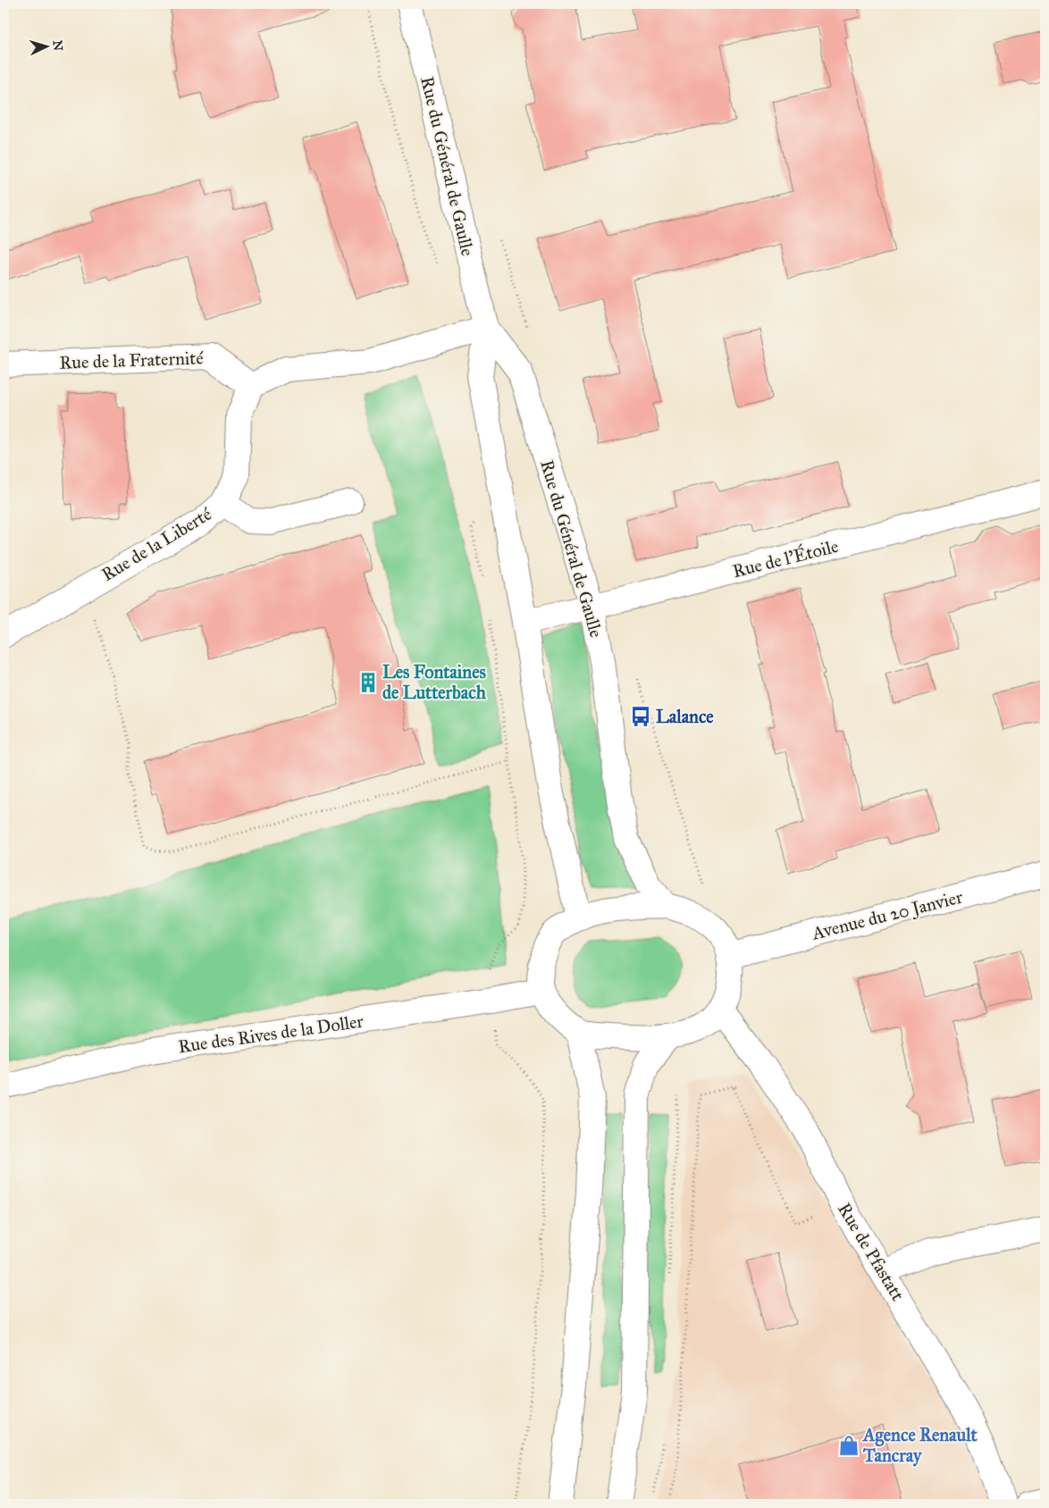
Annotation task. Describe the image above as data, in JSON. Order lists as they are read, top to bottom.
{
  "streets": {
    "main road": [
      "Rue du Général de Gaulle",
      "Rue de la Fraternité",
      "Rue de la Liberté",
      "Rue de l'Étoile",
      "Avenue du 20 Janvier",
      "Rue des Rives de la Doller",
      "Rue de Pfastatt"
    ]
  },
  "crossings": [
    ["Rue du Général de Gaulle", "Rue de l'Étoile"],
    ["Rue de la Fraternité", "Rue de la Liberté"]
  ],
  "places": {
    "building": ["Les Fontaines de Lutterbach"],
    "bus stop": ["Lalance"],
    "shop": ["Agence Renault Tancray"]
  },
  "north": "right"
}
